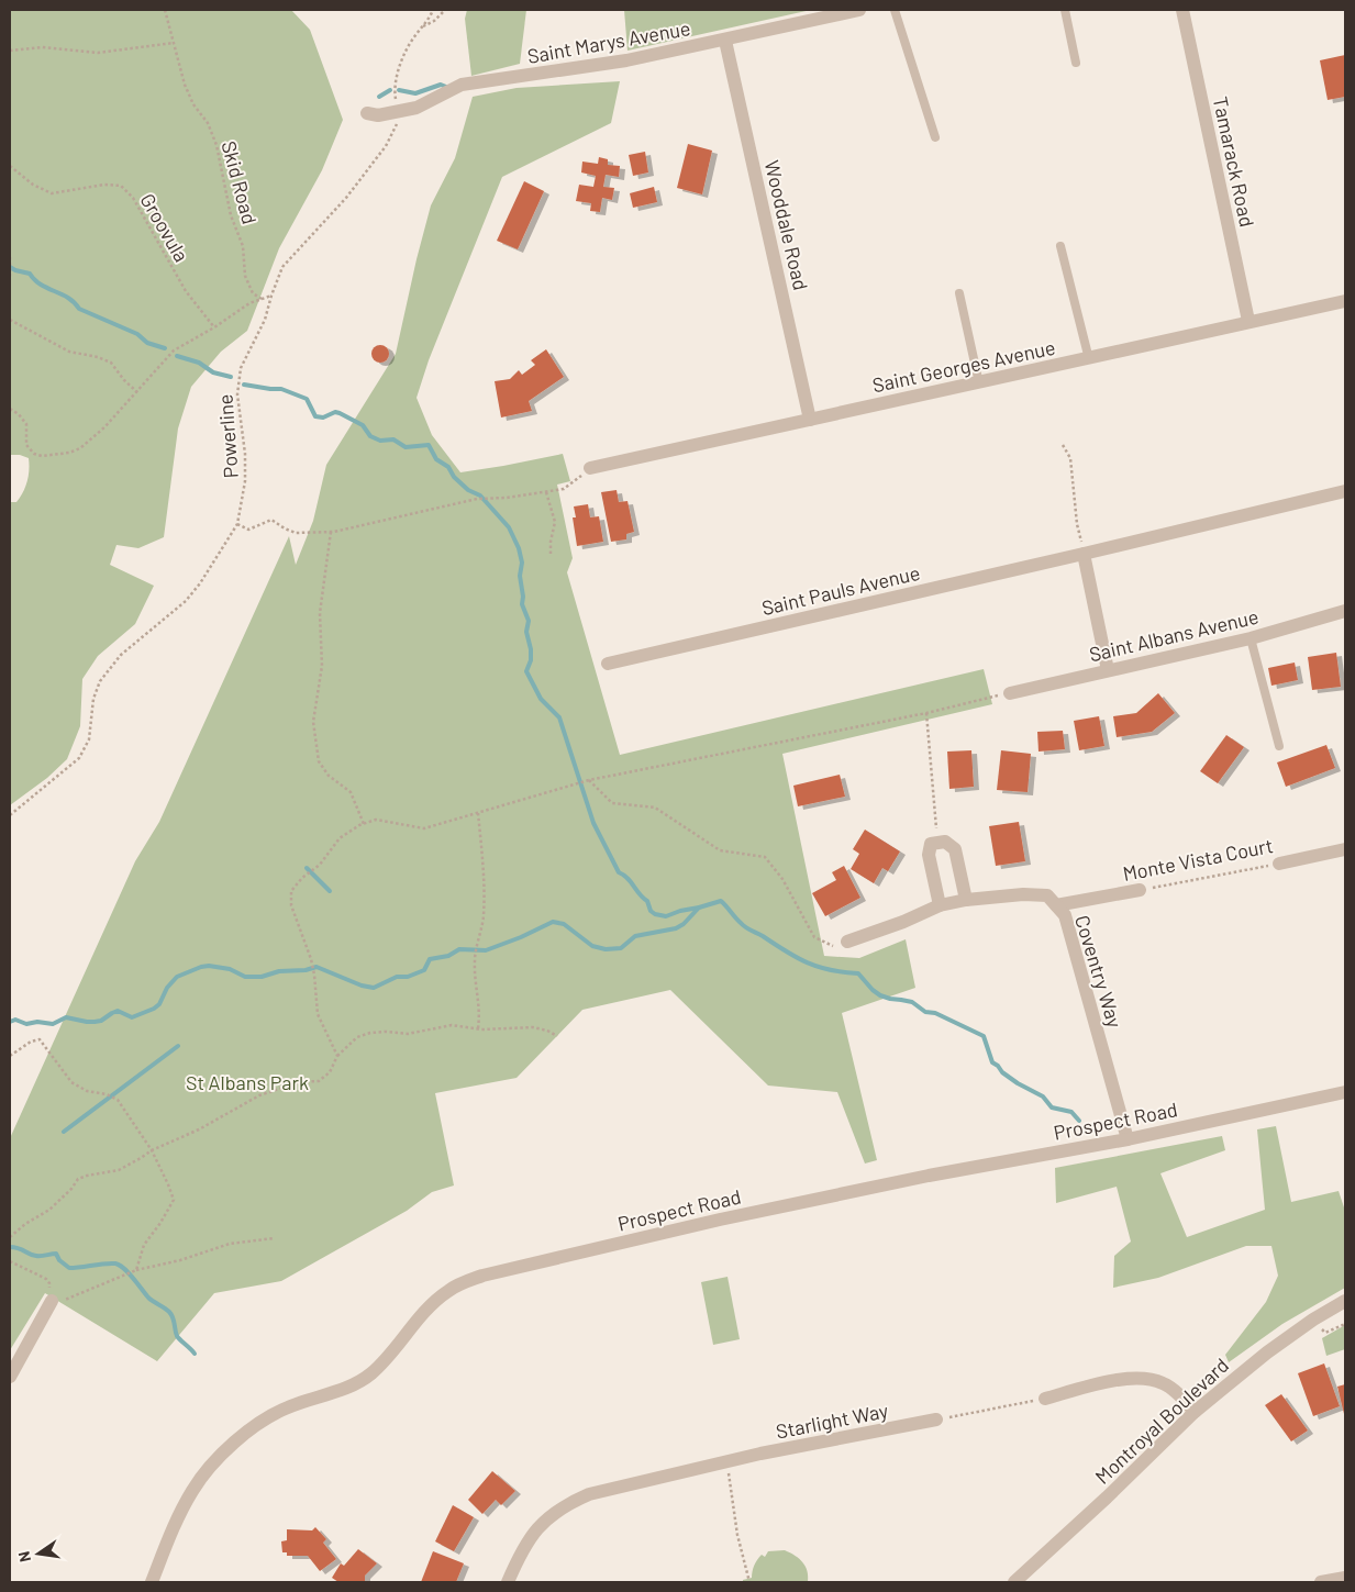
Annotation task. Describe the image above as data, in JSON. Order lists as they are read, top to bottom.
{
  "streets": {
    "street": [
      "Saint Marys Avenue",
      "Tamarack Road",
      "Wooddale Road",
      "Saint Georges Avenue",
      "Saint Pauls Avenue",
      "Saint Albans Avenue",
      "Monte Vista Court",
      "Coventry Way",
      "Prospect Road",
      "Starlight Way",
      "Montroyal Boulevard"
    ],
    "path": ["Skid Road", "Groovula", "Powerline"]
  },
  "crossings": [
    ["Saint Marys Avenue", "Wooddale Road"],
    ["Saint Marys Avenue", "Powerline"],
    ["Tamarack Road", "Saint Georges Avenue"],
    ["Wooddale Road", "Saint Georges Avenue"],
    ["Monte Vista Court", "Coventry Way"],
    ["Coventry Way", "Prospect Road"]
  ],
  "parks": ["St Albans Park"],
  "north": "left"
}
